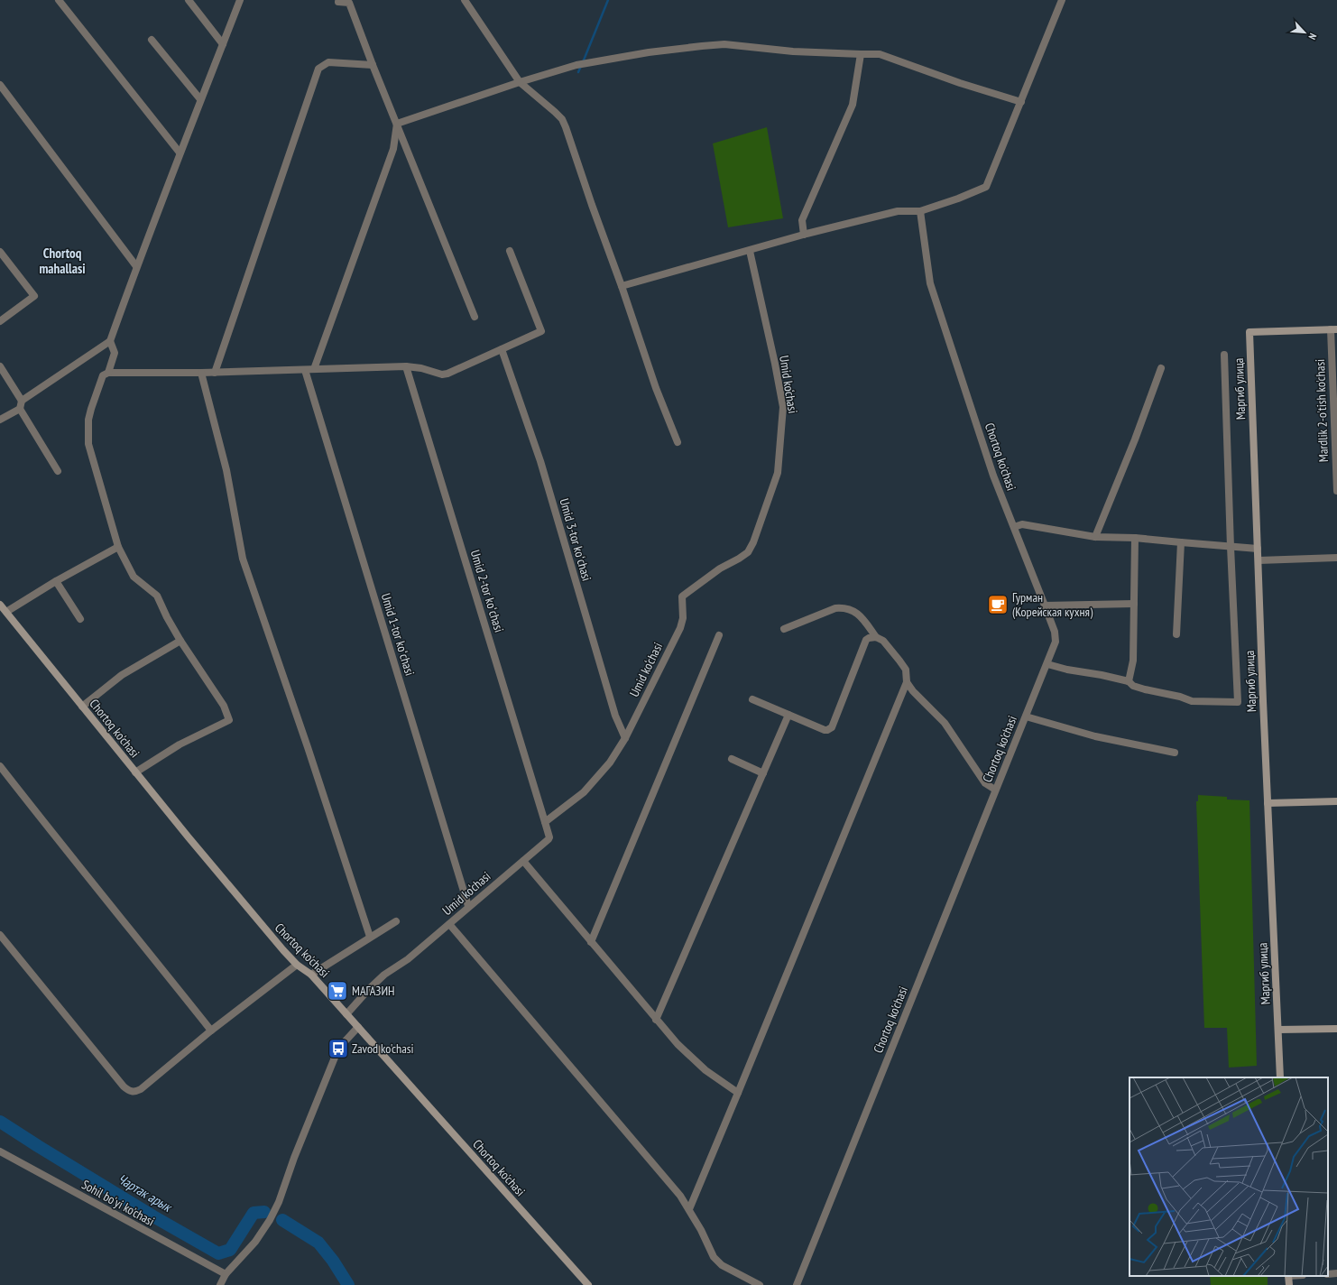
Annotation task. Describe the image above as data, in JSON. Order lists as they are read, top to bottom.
{
  "streets": {
    "street": [
      "Umid ko‘chasi",
      "Маргиб улица",
      "Mardlik 2-o'tish ko'chasi",
      "Chortoq ko'chasi",
      "Umid 3-tor koʻchasi",
      "Umid 2-tor koʻchasi",
      "Umid 1-tor koʻchasi",
      "Sohil bo'yi ko'chasi"
    ]
  },
  "crossings": [
    ["Umid ko‘chasi", "Chortoq ko'chasi"],
    ["Umid ko‘chasi", "Umid 3-tor koʻchasi"],
    ["Umid ko‘chasi", "Umid 2-tor koʻchasi"],
    ["Umid ko‘chasi", "Umid 1-tor koʻchasi"],
    ["Маргиб улица", "Mardlik 2-o'tish ko'chasi"]
  ],
  "districts": ["Chortoq mahallasi"],
  "water": ["Чартак арык"],
  "places": {
    "cafe": ["Гурман (Корейская кухня)"],
    "supermarket": ["МАГАЗИН"],
    "bus stop": ["Zavod ko'chasi"]
  },
  "north": "bottom right"
}
